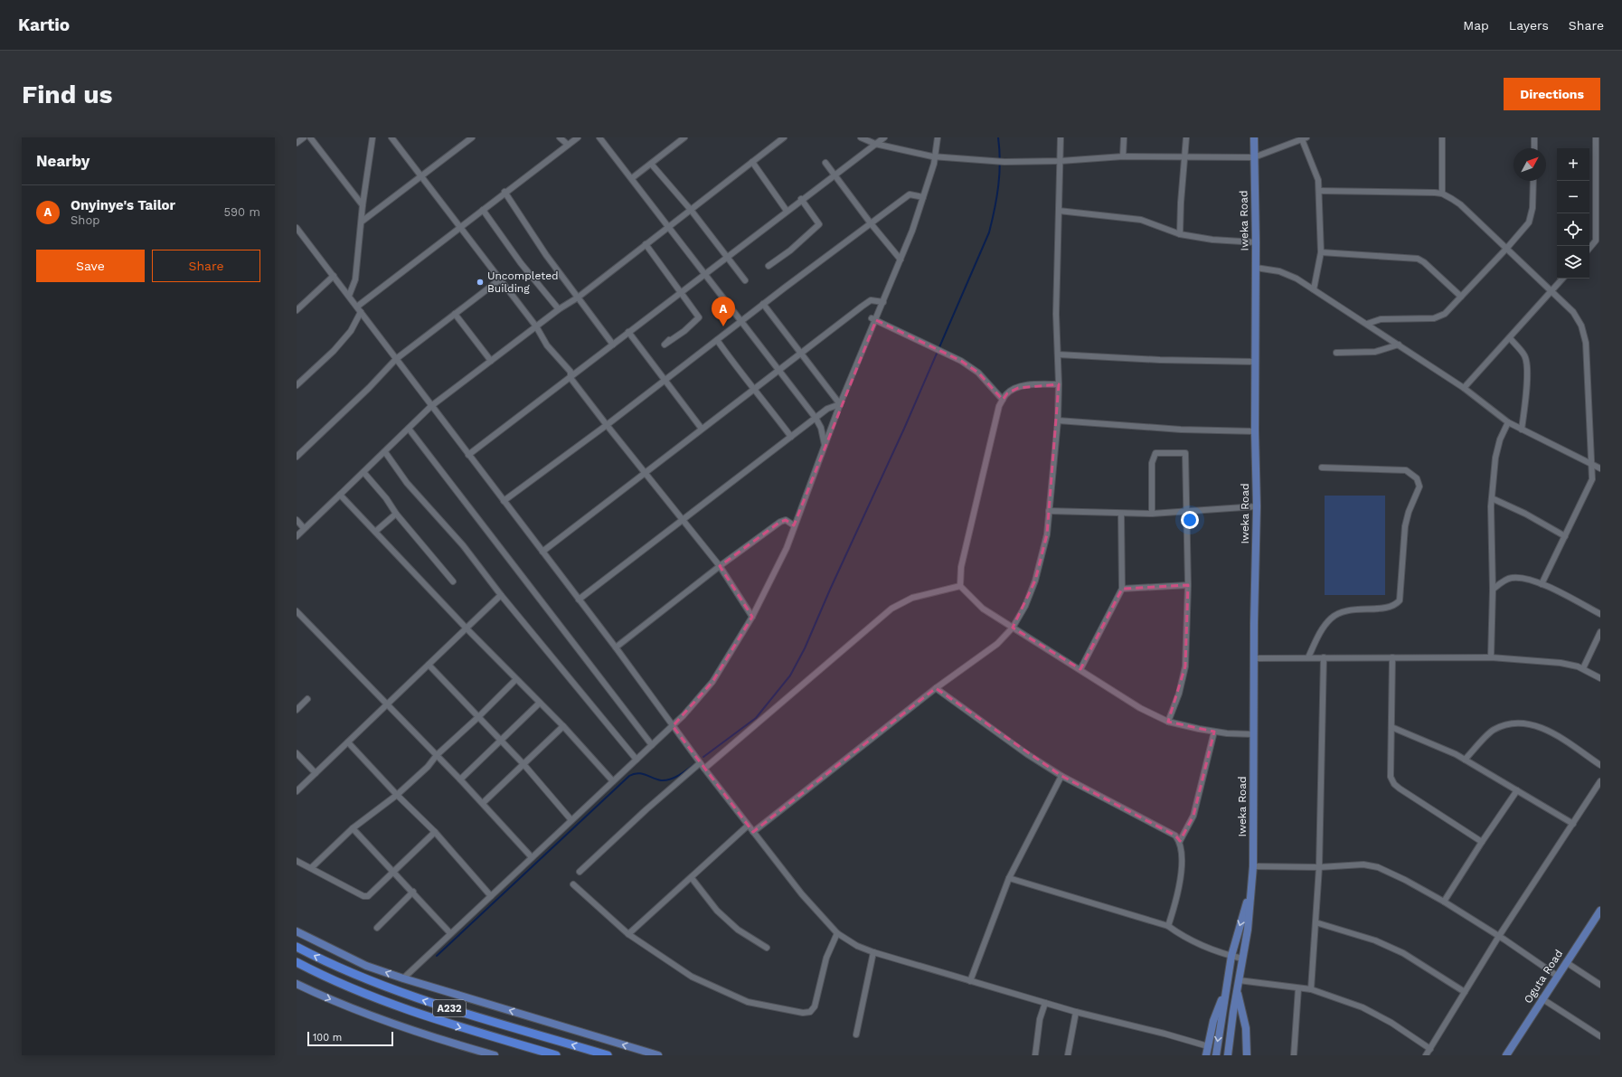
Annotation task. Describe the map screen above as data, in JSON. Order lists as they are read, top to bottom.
{
  "streets": {
    "highway": ["A232"],
    "main road": ["Iweka Road", "Oguta Road"]
  },
  "places": ["Uncompleted Building"],
  "scale_bar": "100 m",
  "north": "top right",
  "page": {
    "header": "Kartio",
    "nav": ["Map", "Layers", "Share"],
    "buttons": [
      "Directions",
      ["Save", "Share"]
    ],
    "title": "Find us",
    "heading": "Nearby",
    "map_buttons": ["+", "−"],
    "list": [
      {
        "mark": "A",
        "name": "Onyinye's Tailor",
        "note": "Shop",
        "value": "590 m"
      }
    ],
    "pins": "A",
    "scale": "100 m"
  }
}
